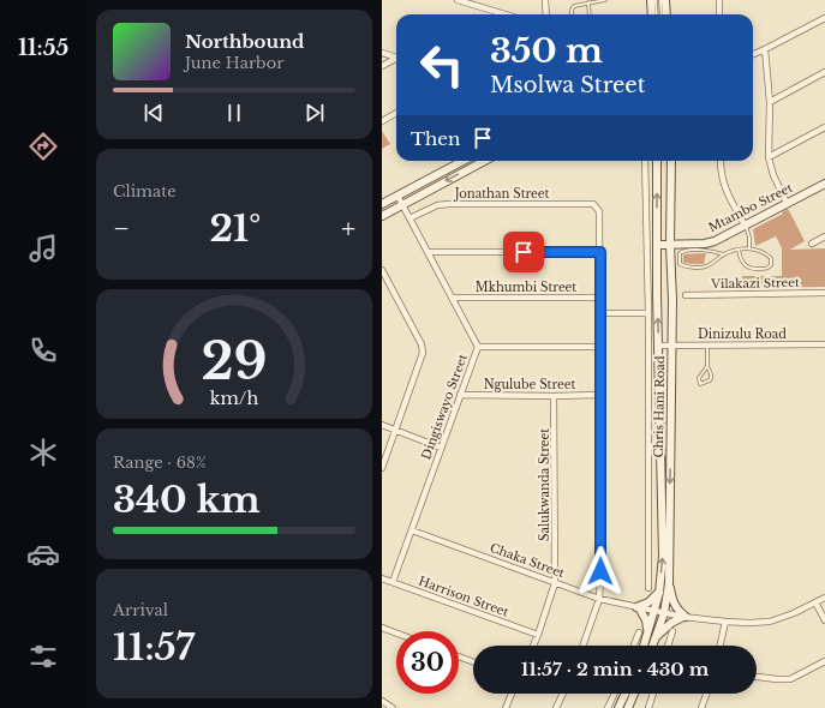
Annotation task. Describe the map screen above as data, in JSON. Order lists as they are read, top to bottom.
{
  "streets": {
    "main road": ["Mtambo Street", "Chris Hani Road"],
    "street": [
      "Jonathan Street",
      "Vilakazi Street",
      "Mkhumbi Street",
      "Dinizulu Road",
      "Ngulube Street",
      "Dingiswayo Street",
      "Salukwanda Street",
      "Chaka Street",
      "Harrison Street"
    ]
  },
  "crossings": [
    ["Jonathan Street", "Dingiswayo Street"],
    ["Mtambo Street", "Chris Hani Road"],
    ["Mkhumbi Street", "Dingiswayo Street"],
    ["Dinizulu Road", "Chris Hani Road"],
    ["Ngulube Street", "Dingiswayo Street"],
    ["Ngulube Street", "Salukwanda Street"],
    ["Dingiswayo Street", "Chaka Street"],
    ["Dingiswayo Street", "Harrison Street"],
    ["Chris Hani Road", "Chaka Street"],
    ["Salukwanda Street", "Chaka Street"],
    ["Salukwanda Street", "Harrison Street"]
  ],
  "page": {
    "tabs": "11:55",
    "turn": ["350 m", "Msolwa Street"],
    "song": ["Northbound", "June Harbor"],
    "then": "Then",
    "tile": [
      "Climate",
      ["Range · 68%", "340 km"],
      ["Arrival", "11:57"]
    ],
    "heat": ["−", "21°", "+"],
    "limit": "30",
    "trip": "11:57 · 2 min · 430 m",
    "gauge": ["29", "km/h"]
  }
}
